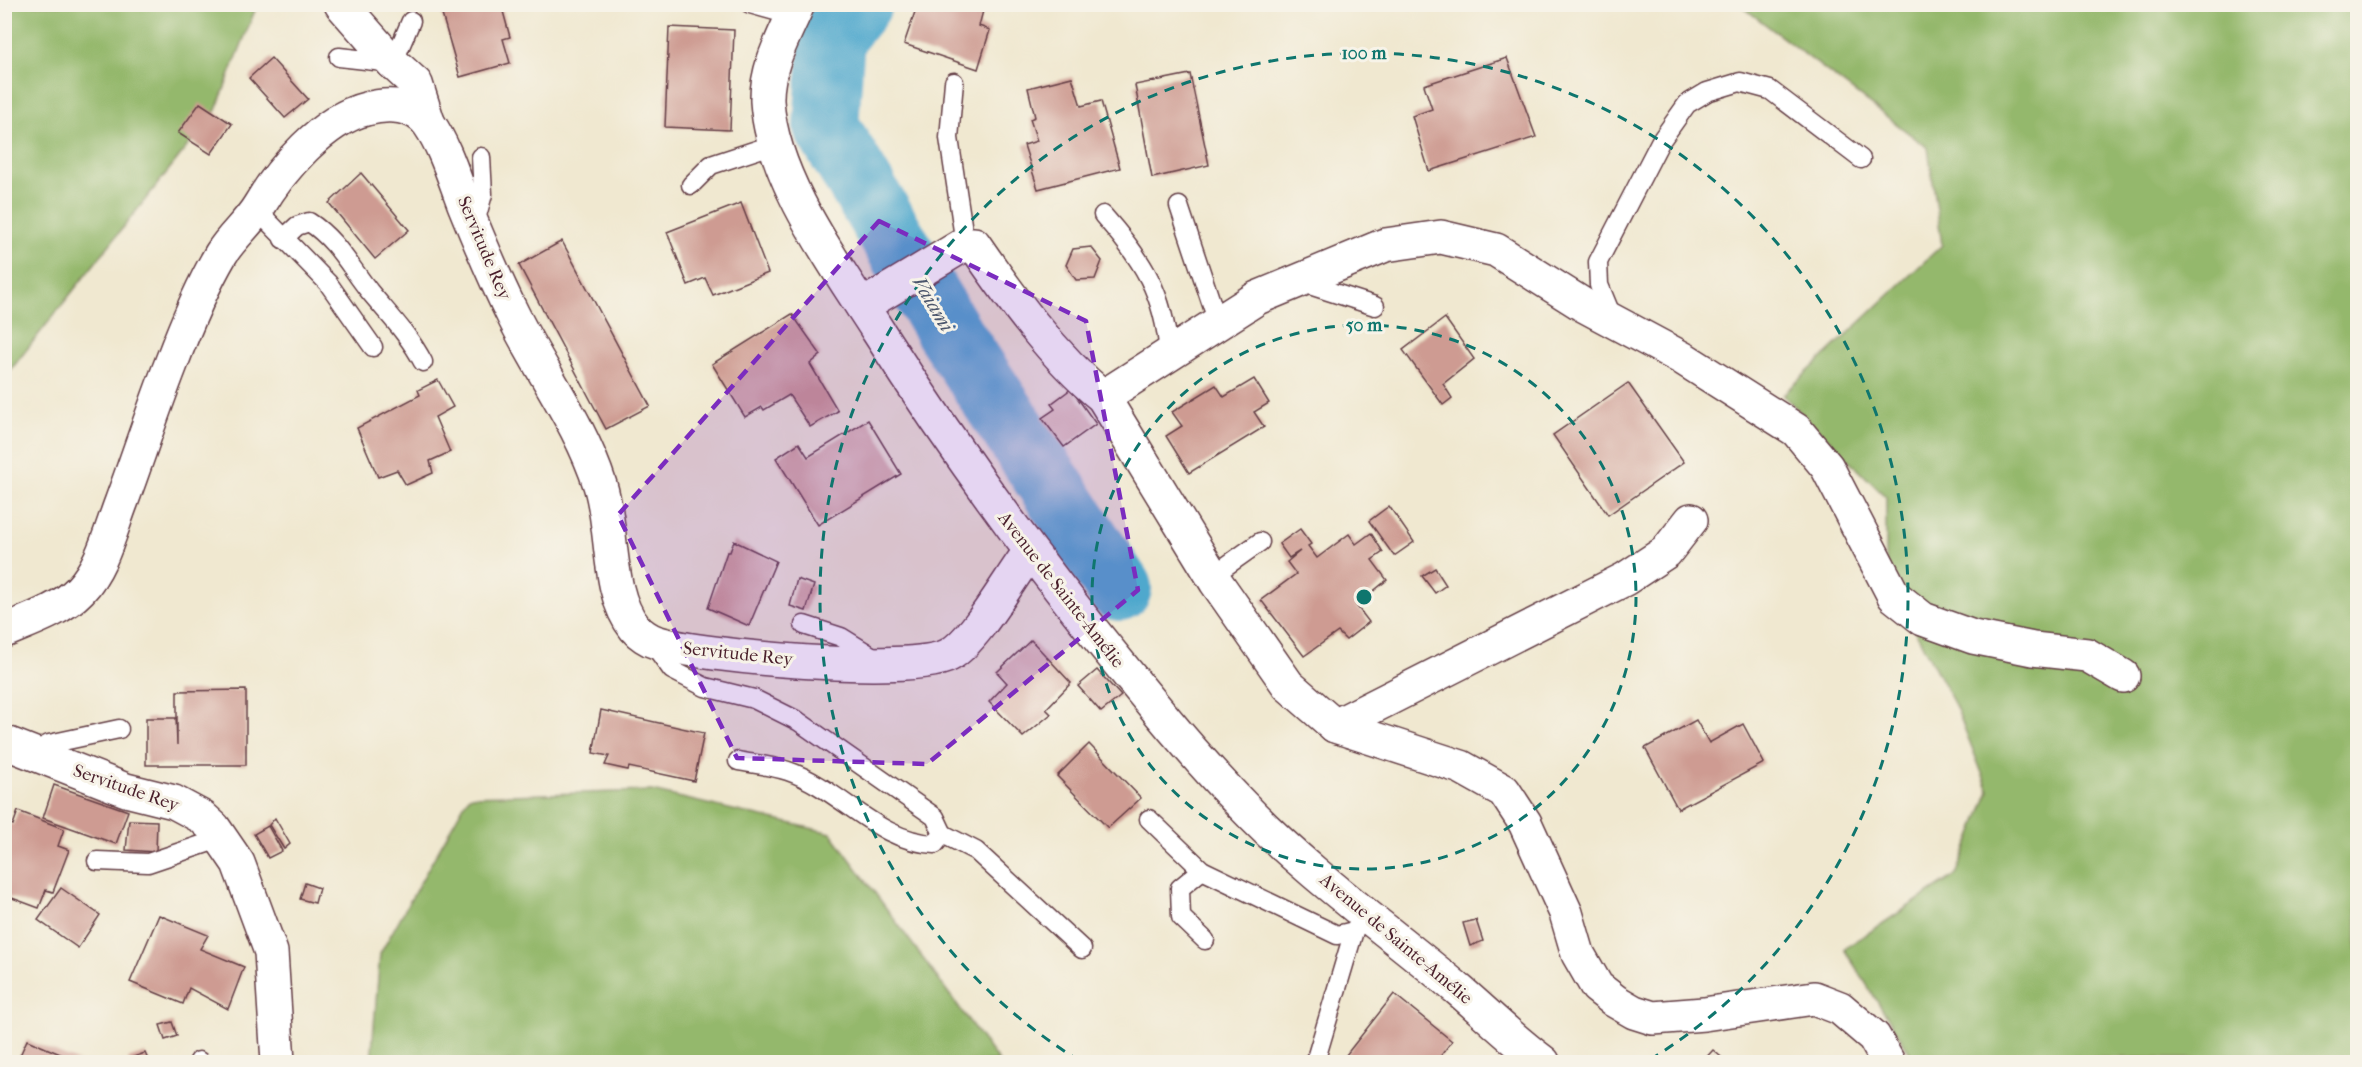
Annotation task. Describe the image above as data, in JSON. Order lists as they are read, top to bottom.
{
  "streets": {
    "street": ["Servitude Rey", "Avenue de Sainte-Amélie"]
  },
  "crossings": [
    ["Servitude Rey", "Avenue de Sainte-Amélie"]
  ],
  "water": ["Vaiami"],
  "rings": ["100 m", "50 m"]
}
